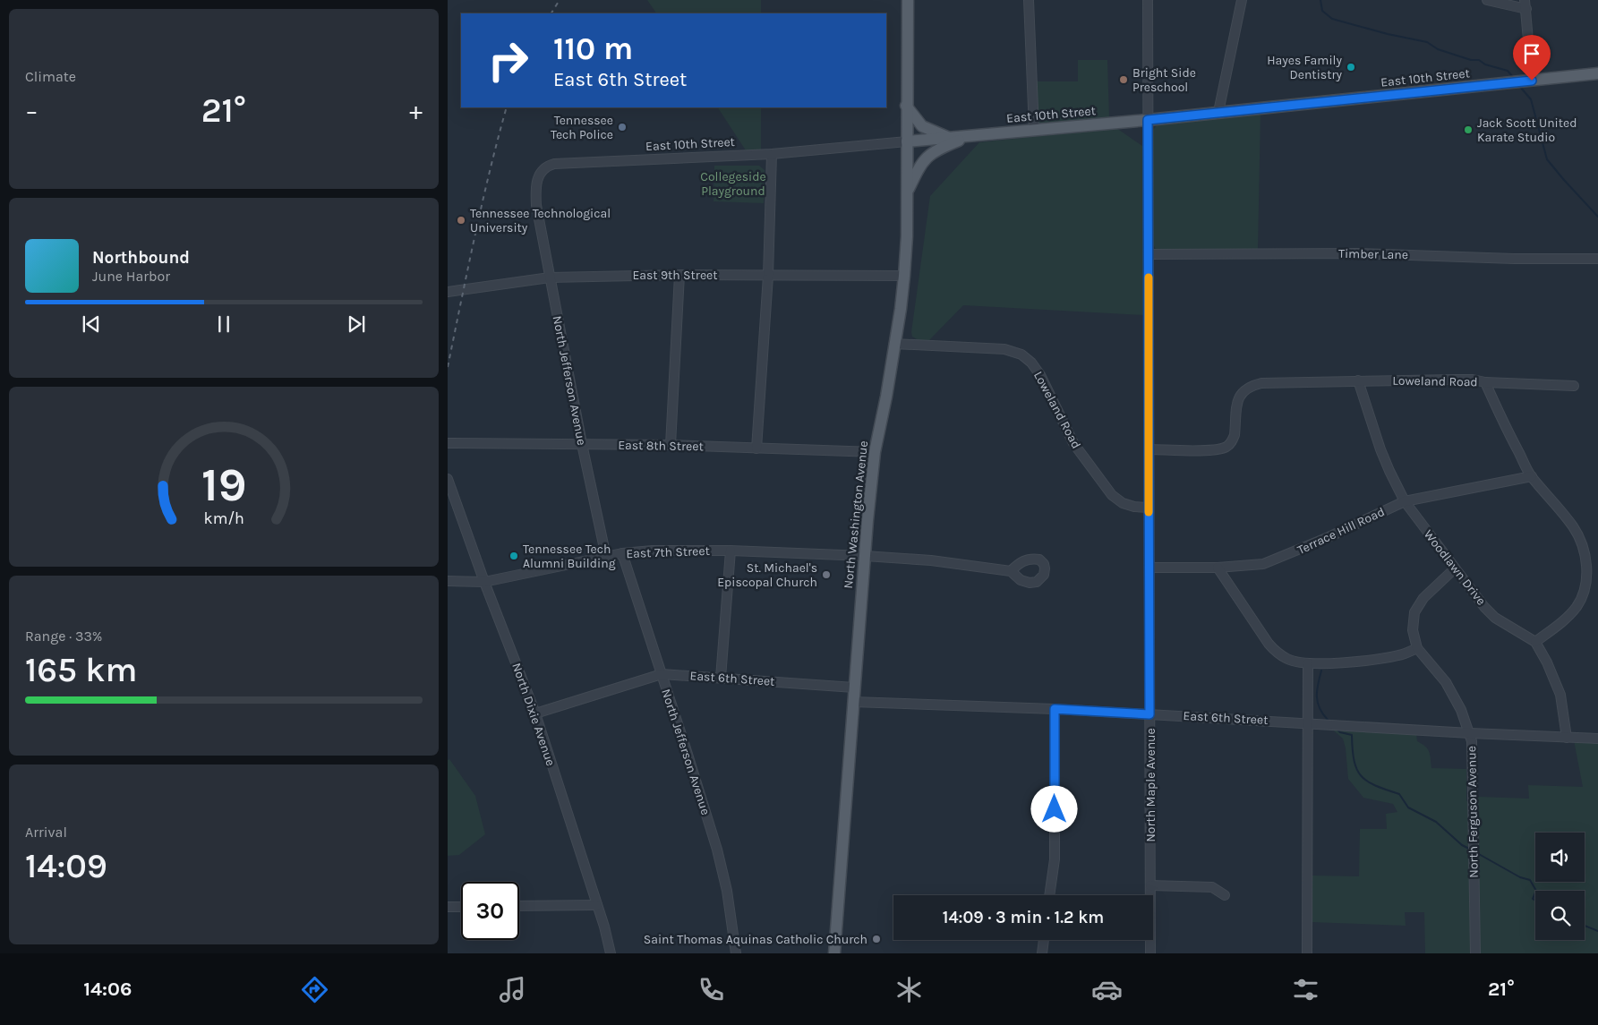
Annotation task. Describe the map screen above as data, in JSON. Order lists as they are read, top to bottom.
{
  "streets": {
    "main road": ["East 10th Street", "North Washington Avenue"],
    "street": [
      "Timber Lane",
      "East 9th Street",
      "North Jefferson Avenue",
      "Loweland Road",
      "East 8th Street",
      "Terrace Hill Road",
      "East 7th Street",
      "Woodlawn Drive",
      "East 6th Street",
      "North Dixie Avenue",
      "North Maple Avenue",
      "North Ferguson Avenue"
    ]
  },
  "crossings": [
    ["East 10th Street", "North Jefferson Avenue"],
    ["East 10th Street", "North Washington Avenue"],
    ["East 10th Street", "North Maple Avenue"],
    ["Timber Lane", "North Maple Avenue"],
    ["East 9th Street", "North Jefferson Avenue"],
    ["East 9th Street", "North Washington Avenue"],
    ["North Jefferson Avenue", "East 8th Street"],
    ["North Jefferson Avenue", "East 7th Street"],
    ["North Jefferson Avenue", "East 6th Street"],
    ["Loweland Road", "North Washington Avenue"],
    ["Loweland Road", "Terrace Hill Road"],
    ["Loweland Road", "Woodlawn Drive"],
    ["Loweland Road", "North Maple Avenue"],
    ["East 8th Street", "North Washington Avenue"],
    ["North Washington Avenue", "East 7th Street"],
    ["North Washington Avenue", "East 6th Street"],
    ["Terrace Hill Road", "Woodlawn Drive"],
    ["Terrace Hill Road", "North Maple Avenue"],
    ["East 7th Street", "North Dixie Avenue"],
    ["Woodlawn Drive", "East 6th Street"],
    ["Woodlawn Drive", "North Ferguson Avenue"],
    ["East 6th Street", "North Dixie Avenue"],
    ["East 6th Street", "North Maple Avenue"],
    ["East 6th Street", "North Ferguson Avenue"]
  ],
  "parks": ["Collegeside Playground"],
  "places": [
    "Hayes Family Dentistry",
    "Bright Side Preschool",
    "Tennessee Tech Police",
    "Jack Scott United Karate Studio",
    "Tennessee Technological University",
    "Tennessee Tech Alumni Building",
    "St. Michael's Episcopal Church",
    "Saint Thomas Aquinas Catholic Church"
  ],
  "page": {
    "tile": [
      "Climate",
      ["Range · 33%", "165 km"],
      ["Arrival", "14:09"]
    ],
    "turn": ["110 m", "East 6th Street"],
    "heat": ["−", "21°", "+"],
    "song": ["Northbound", "June Harbor"],
    "limit": "30",
    "trip": "14:09 · 3 min · 1.2 km",
    "tabs": ["14:06", "21°"],
    "gauge": ["19", "km/h"]
  }
}
